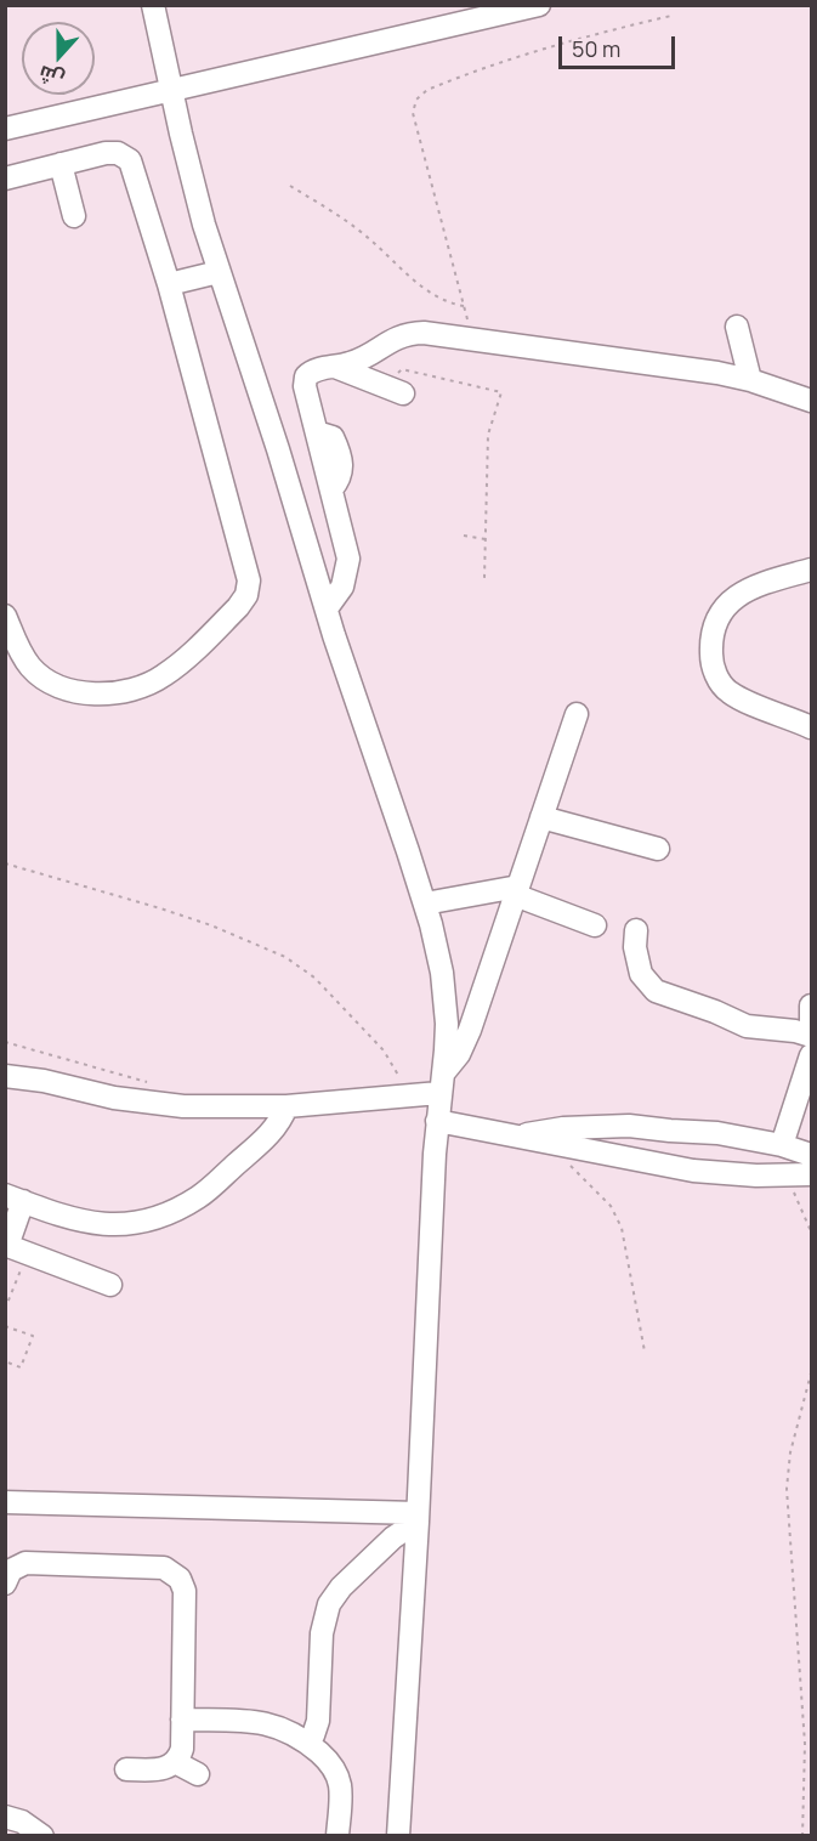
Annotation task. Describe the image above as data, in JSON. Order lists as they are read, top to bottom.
{
  "scale_bar": "50 m",
  "north": "bottom"
}
